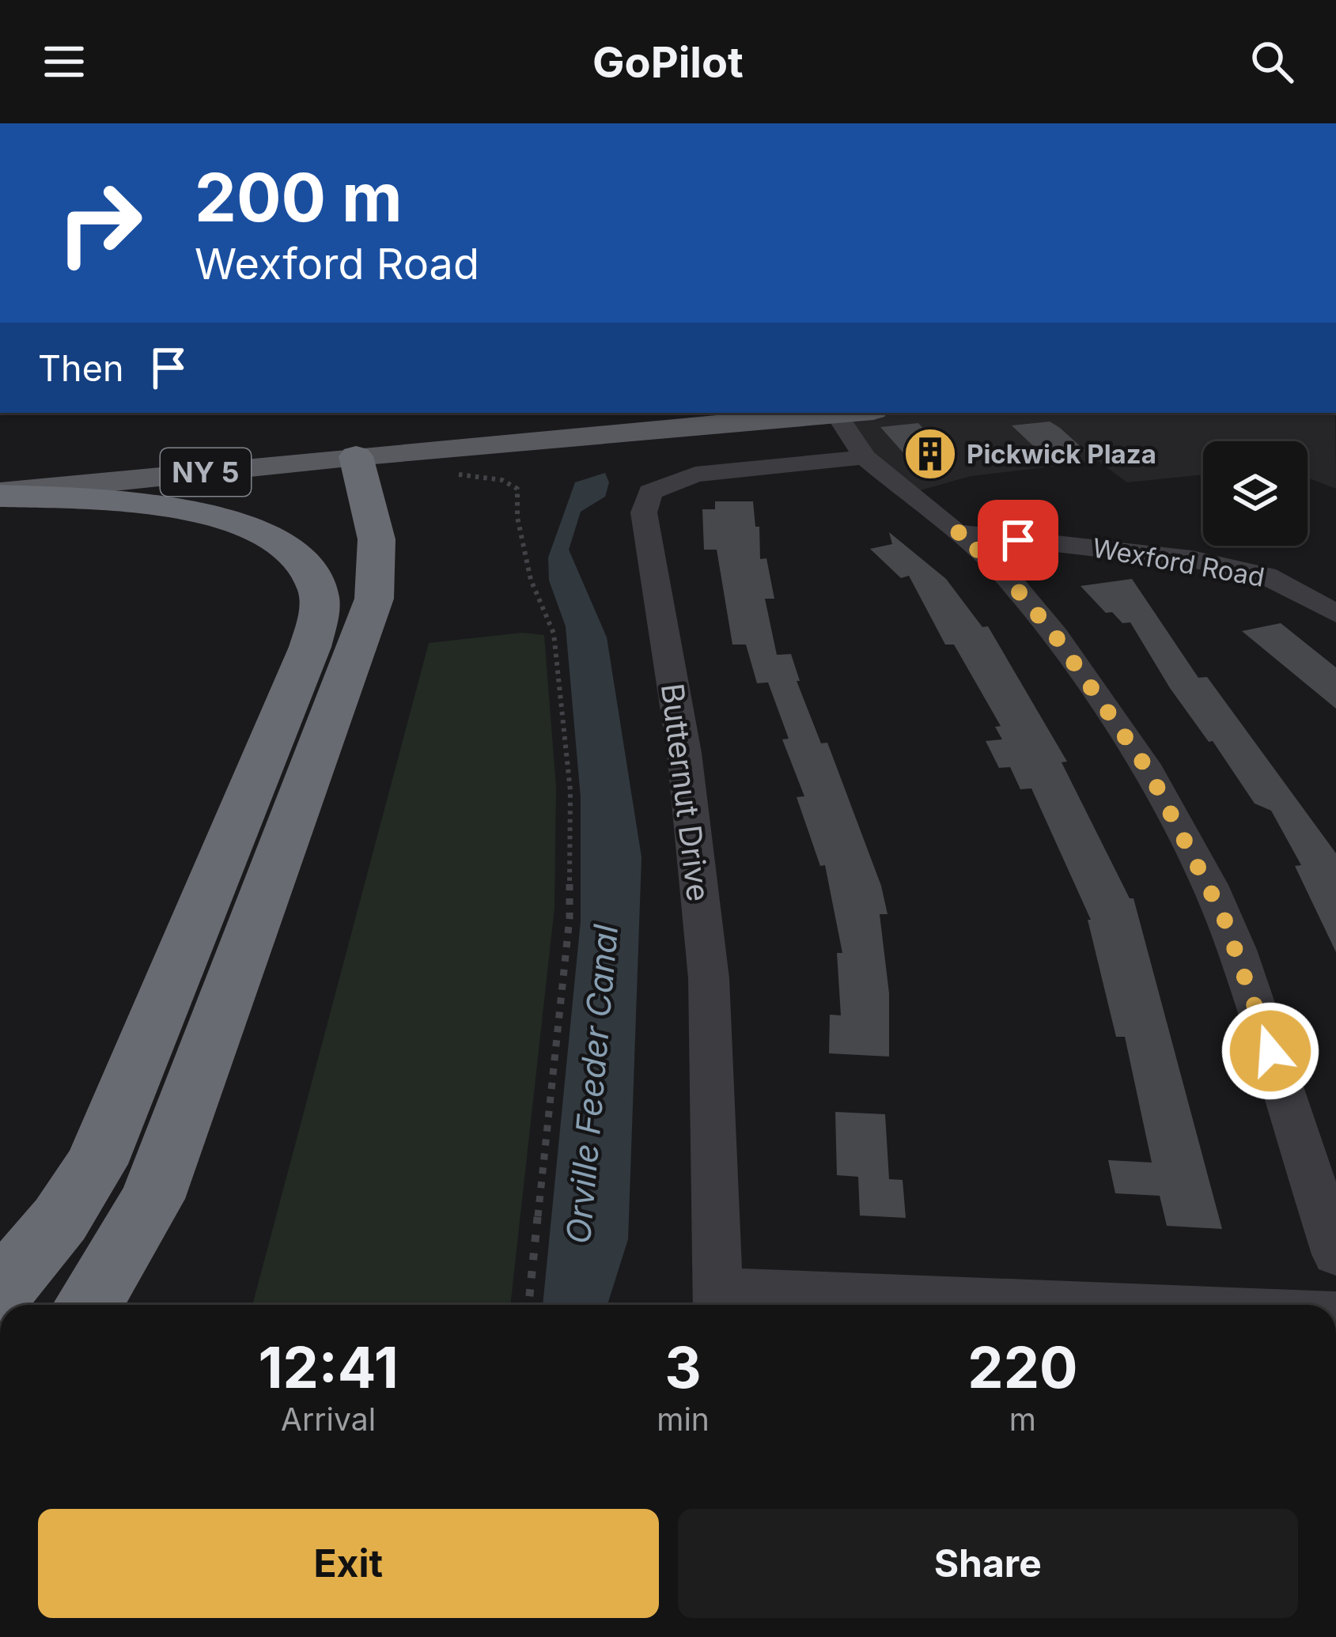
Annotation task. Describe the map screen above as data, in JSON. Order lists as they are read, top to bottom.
{
  "streets": {
    "main road": ["NY 5"],
    "street": ["Wexford Road", "Butternut Drive"]
  },
  "water": ["Orville Feeder Canal"],
  "places": {
    "building": ["Pickwick Plaza"]
  },
  "page": {
    "header": "GoPilot",
    "turn": ["200 m", "Wexford Road"],
    "then": "Then",
    "eta": [
      "12:41",
      "Arrival",
      "3",
      "min",
      "220",
      "m"
    ],
    "buttons": ["Exit", "Share"]
  }
}
